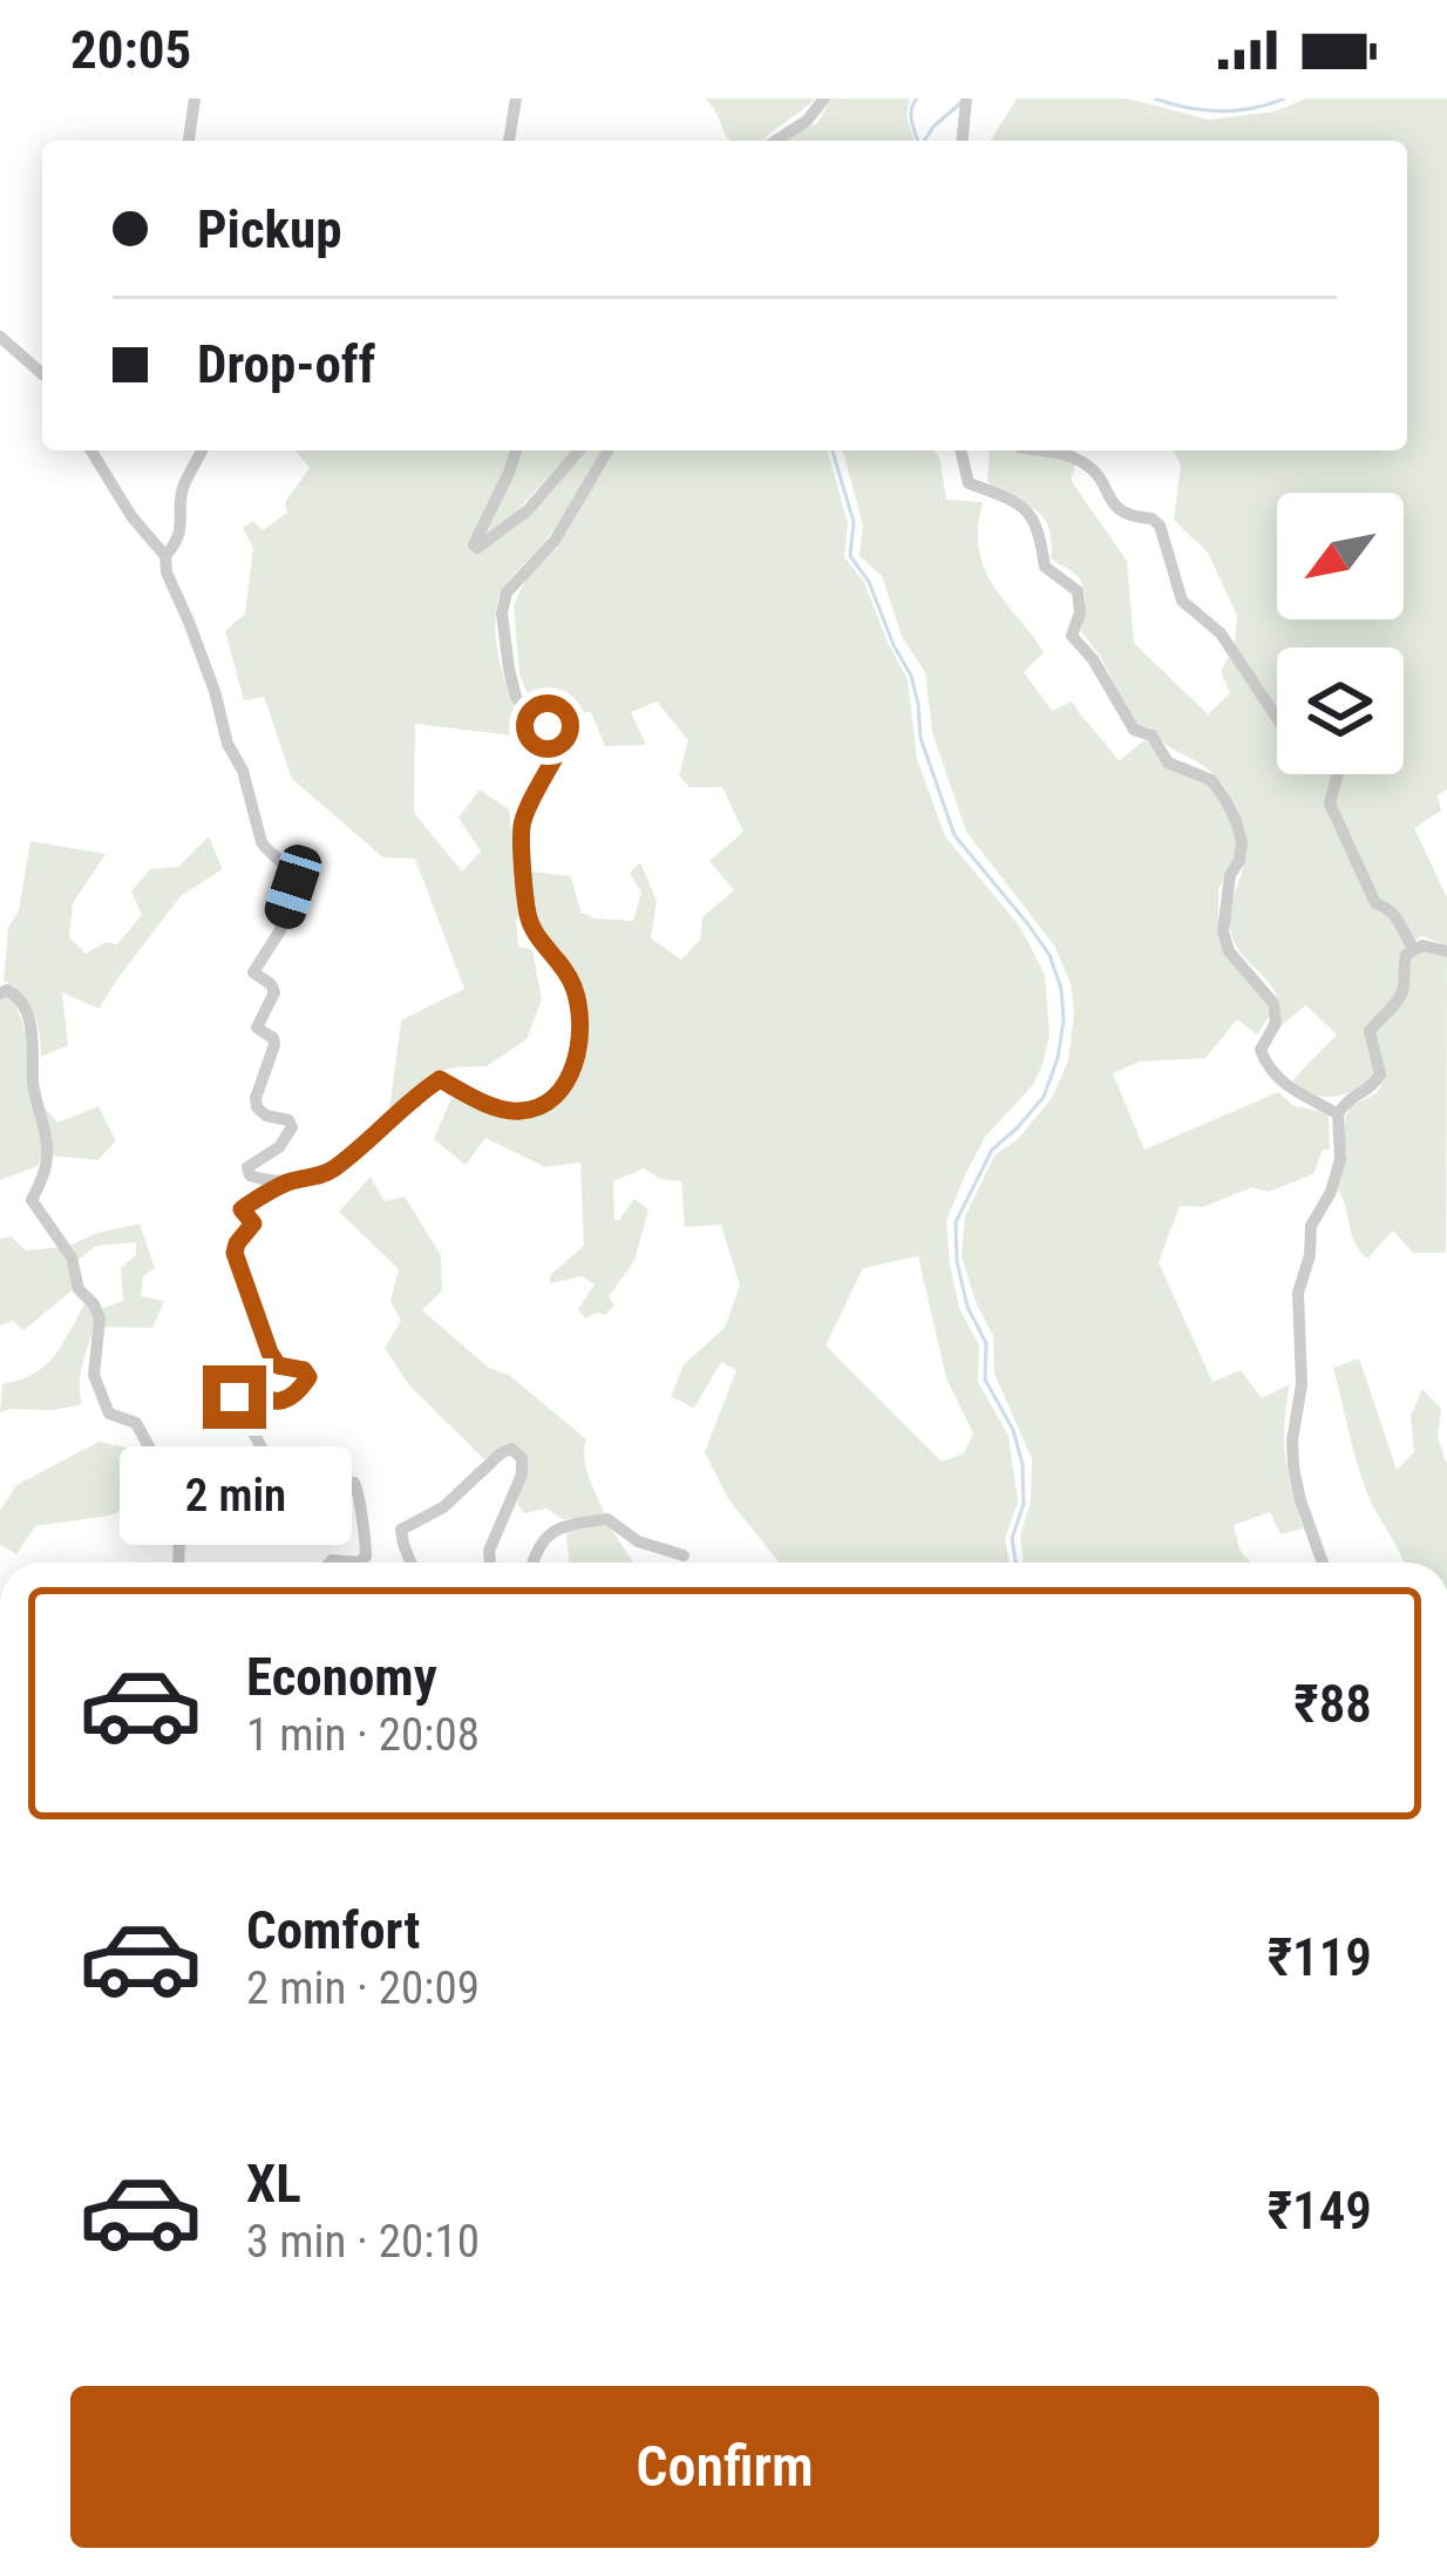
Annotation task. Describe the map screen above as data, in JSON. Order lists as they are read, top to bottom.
{
  "north": "bottom left",
  "page": {
    "status": "20:05",
    "banner": ["Pickup", "Drop-off"],
    "bubble": "2 min",
    "list": [
      {
        "name": "Economy",
        "note": "1 min · 20:08",
        "value": "₹88"
      },
      {
        "name": "Comfort",
        "note": "2 min · 20:09",
        "value": "₹119"
      },
      {
        "name": "XL",
        "note": "3 min · 20:10",
        "value": "₹149"
      }
    ],
    "buttons": "Confirm"
  }
}
